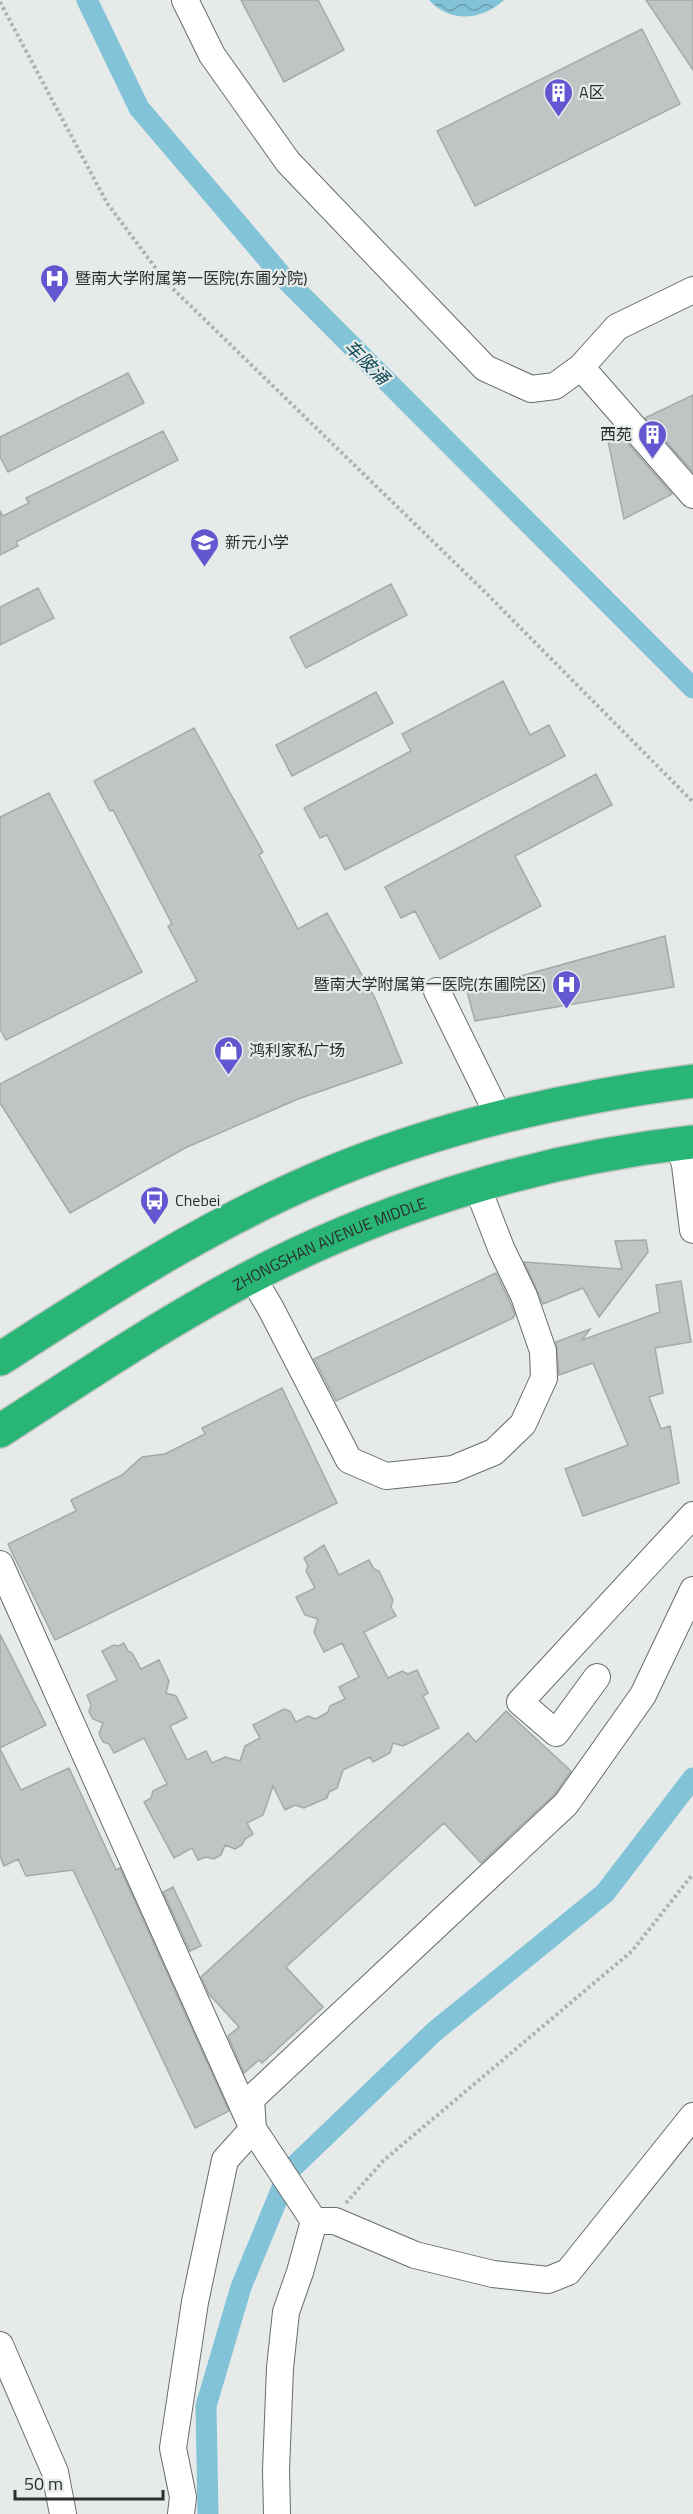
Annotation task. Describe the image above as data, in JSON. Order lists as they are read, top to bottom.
{
  "streets": {
    "highway": ["ZHONGSHAN AVENUE MIDDLE"]
  },
  "water": ["车陂涌"],
  "places": {
    "building": ["A区", "西苑"],
    "hospital": ["暨南大学附属第一医院(东圃分院)", "暨南大学附属第一医院(东圃院区)"],
    "school or university": ["新元小学"],
    "shop": ["鸿利家私广场"],
    "bus stop": ["Chebei"]
  },
  "scale_bar": "50 m"
}
